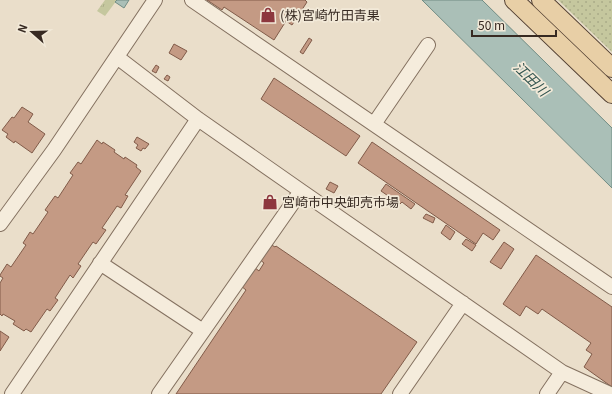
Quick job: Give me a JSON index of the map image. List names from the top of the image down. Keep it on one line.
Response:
{"water":["江田川"],"places":{"shop":["(株)宮崎竹田青果","宮崎市中央卸売市場"]},"scale_bar":"50 m","north":"left"}
